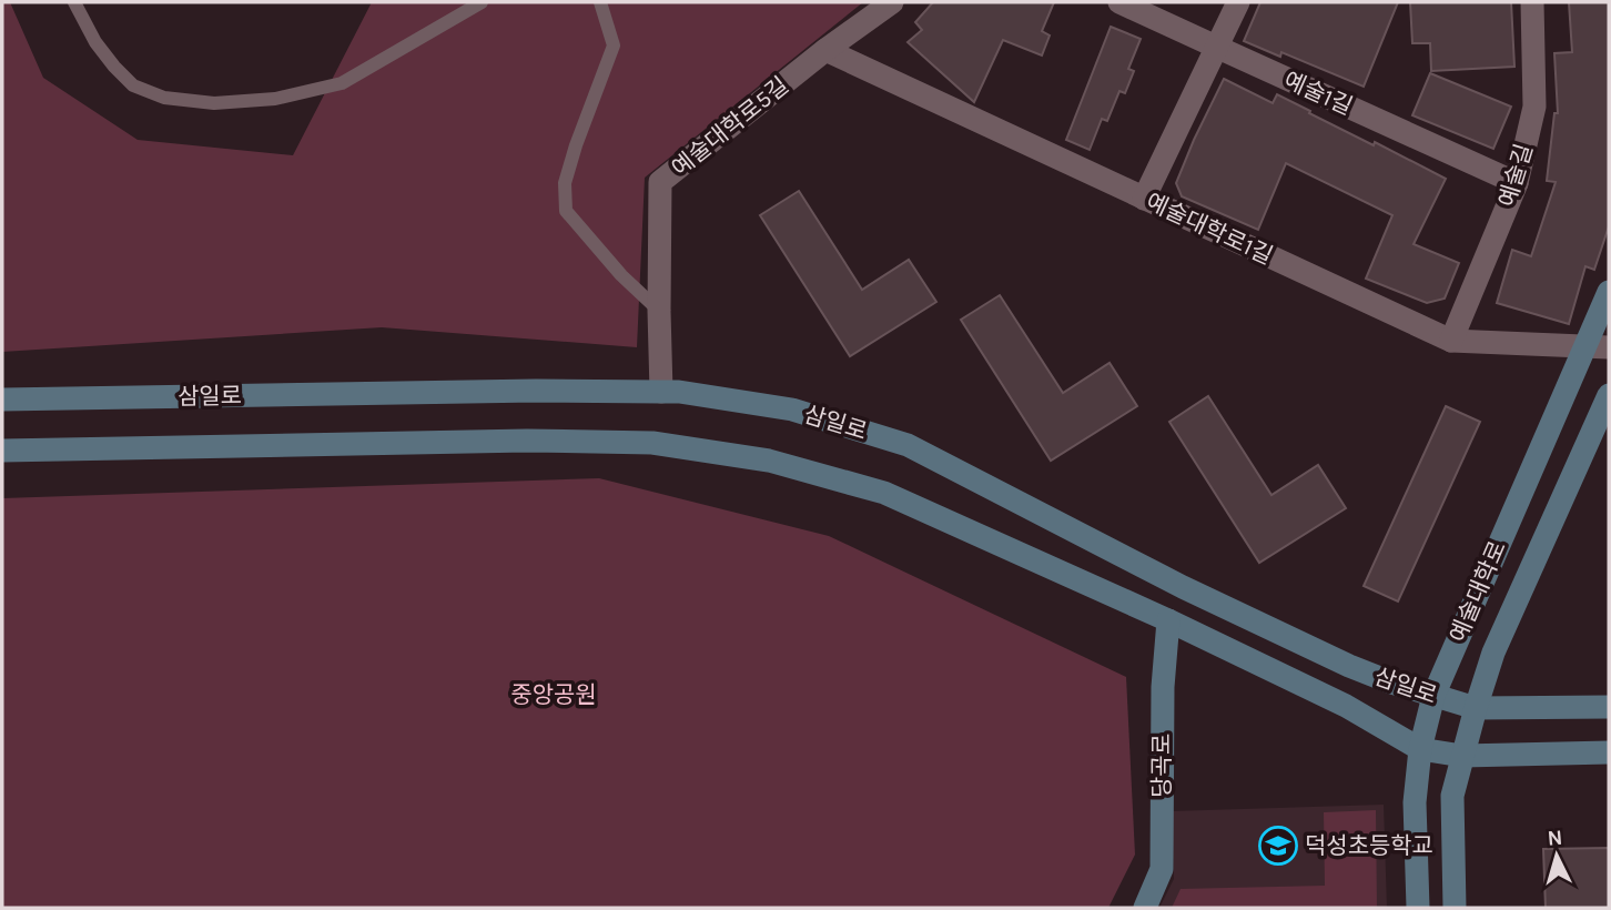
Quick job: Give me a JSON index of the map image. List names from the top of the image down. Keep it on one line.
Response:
{"streets":{"main road":["삼일로","예술대학로","당곡로"],"street":["예술1길","예술대학로5길","예술길","예술대학로1길"]},"crossings":[["예술1길","예술길"],["예술대학로5길","예술대학로1길"],["예술대학로5길","삼일로"],["예술길","예술대학로1길"],["예술대학로1길","예술대학로"],["삼일로","예술대학로"],["삼일로","당곡로"]],"parks":["중앙공원"],"places":{"school or university":["덕성초등학교"]},"north":"top"}
